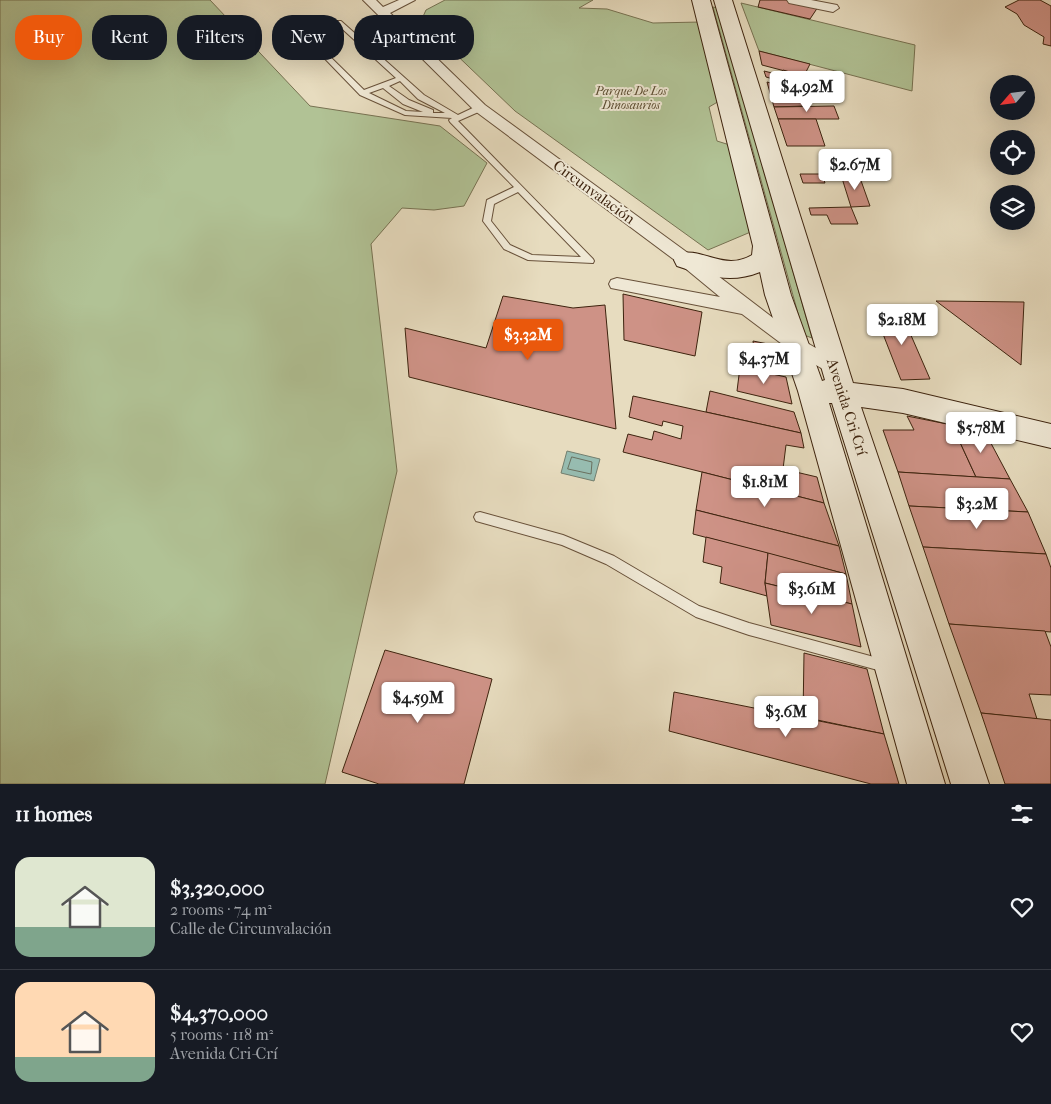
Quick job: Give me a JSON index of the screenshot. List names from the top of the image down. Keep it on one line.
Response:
{"streets":{"main road":["Avenida Cri-Crí"],"street":["Circunvalación"]},"crossings":[["Circunvalación","Avenida Cri-Crí"]],"parks":["Parque De Los Dinosaurios"],"north":"bottom left","page":{"chip":["Buy","Rent","Filters","New","Apartment"],"price":["$4.92M","$2.67M","$2.18M","$3.32M","$4.37M","$5.78M","$1.81M","$3.2M","$3.61M","$4.59M","$3.6M"],"heading":"11 homes","list":[{"name":"$3,320,000","note":"2 rooms · 74 m² · Calle de Circunvalación"},{"name":"$4,370,000","note":"5 rooms · 118 m² · Avenida Cri-Crí"}]}}
